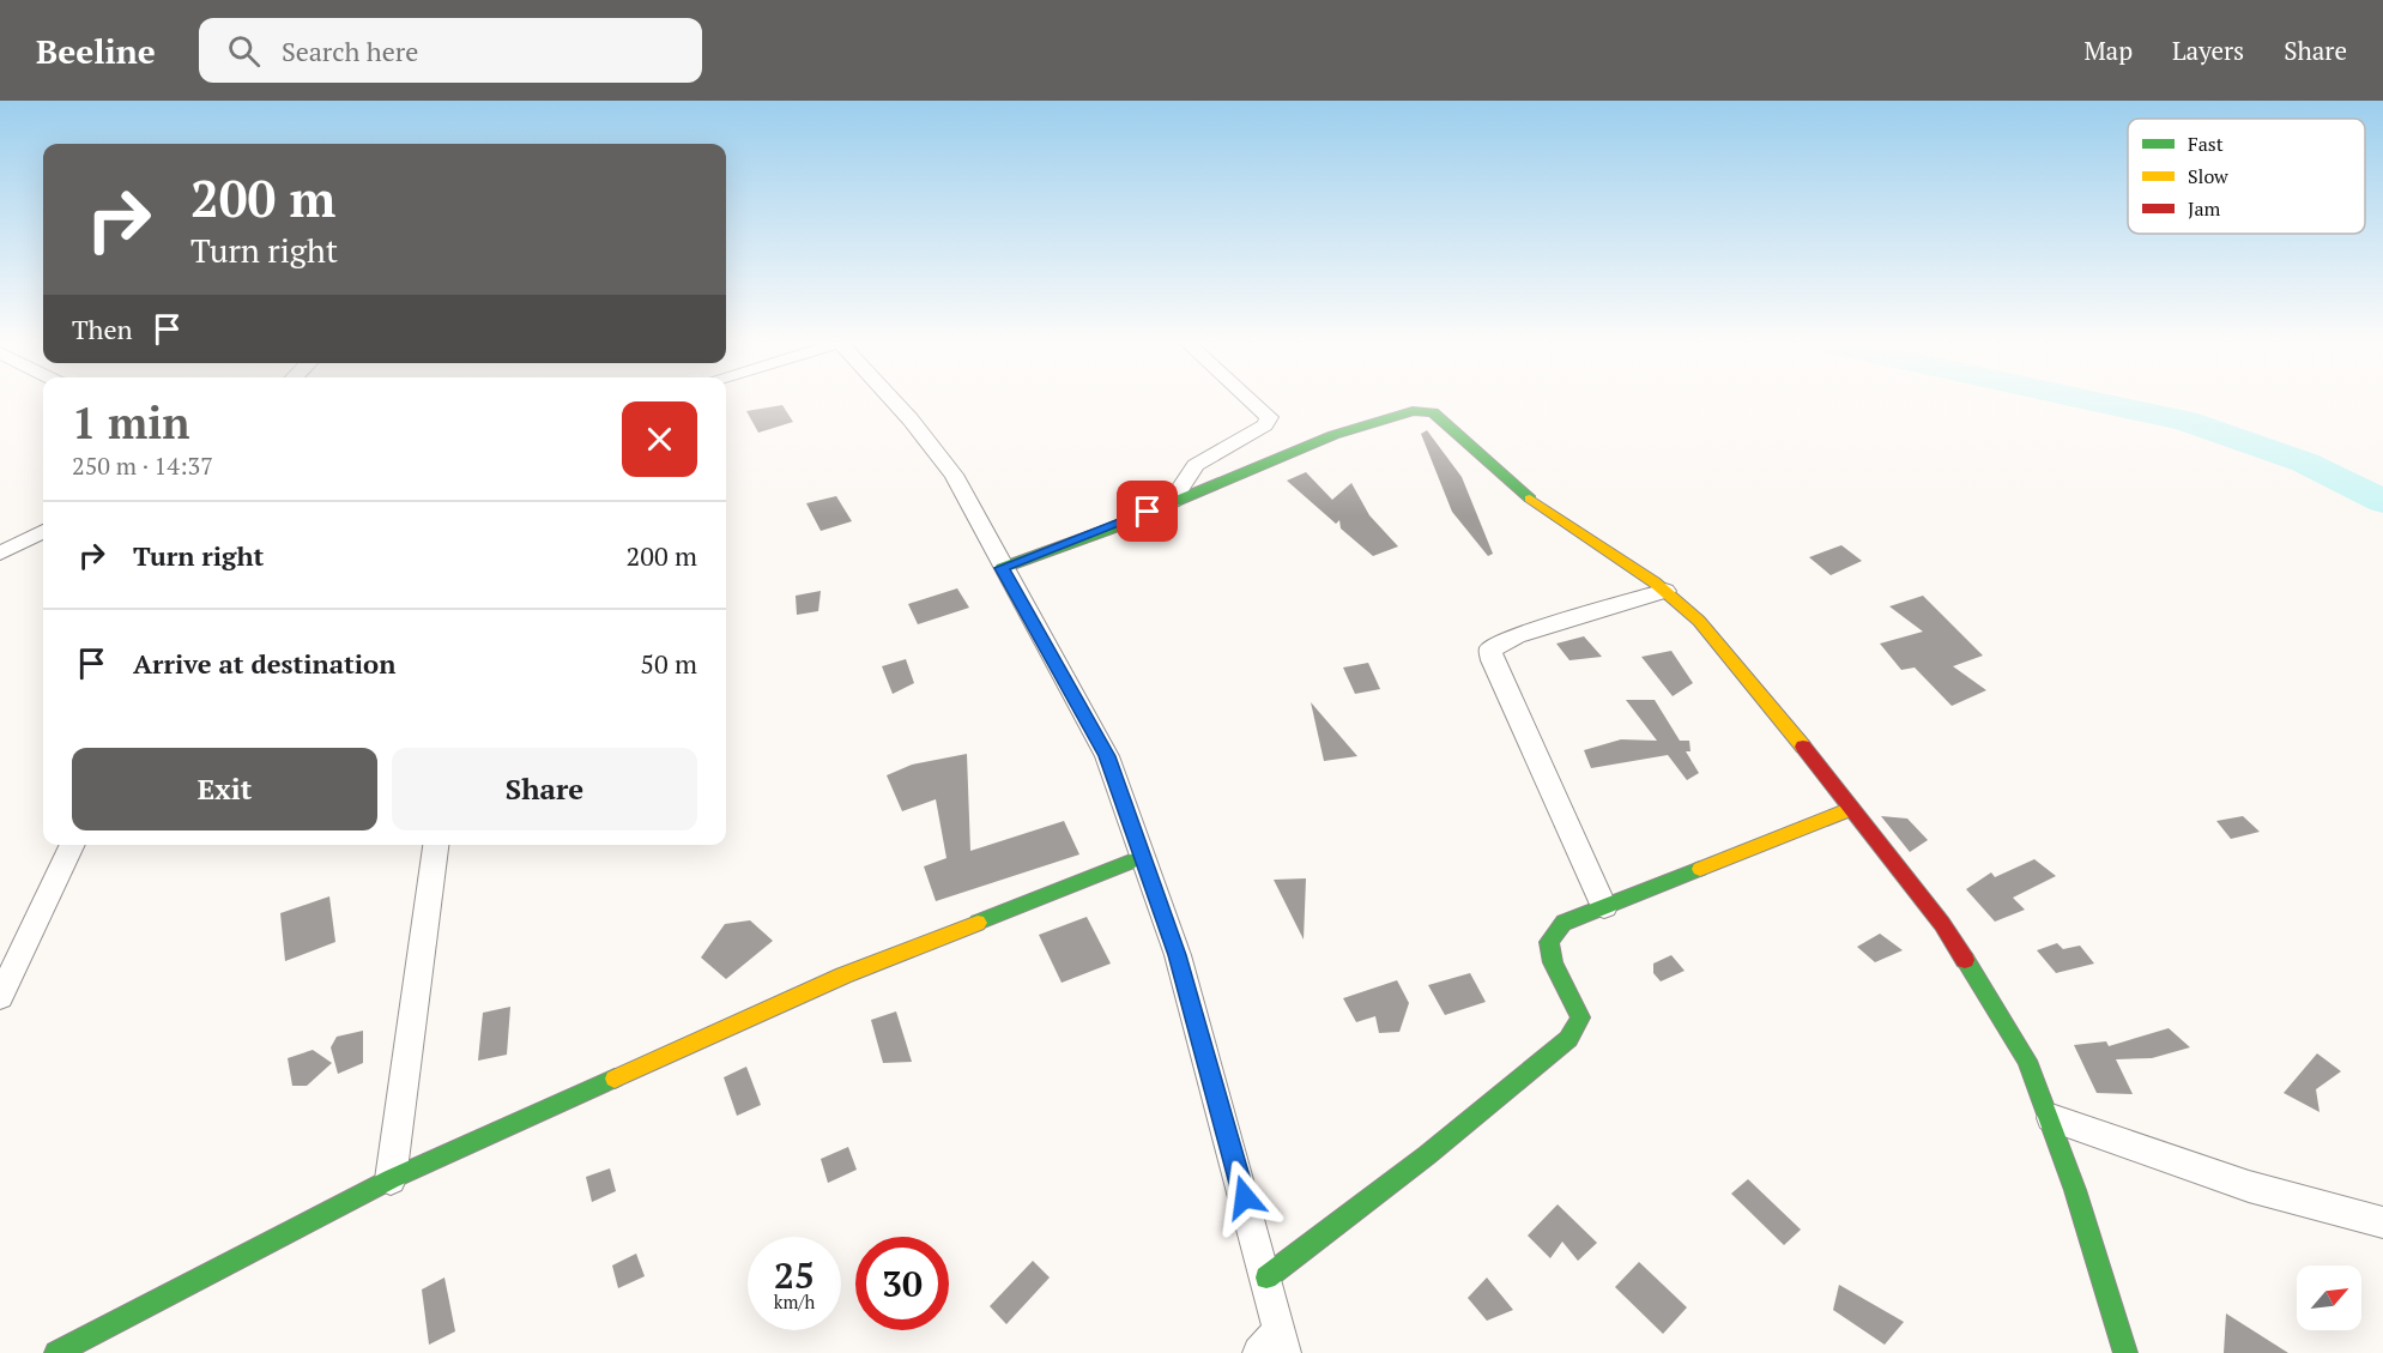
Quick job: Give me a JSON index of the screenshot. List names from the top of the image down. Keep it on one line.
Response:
{"legend":["Fast","Slow","Jam"],"north":"top right","page":{"header":"Beeline","search":"Search here","nav":["Map","Layers","Share"],"turn":["200 m","Turn right"],"then":"Then","heading":["1 min","250 m · 14:37"],"list":[{"name":"Turn right","value":"200 m"},{"name":"Arrive at destination","value":"50 m"}],"buttons":["Exit","Share"],"speed":"25 km/h","limit":"30"}}
